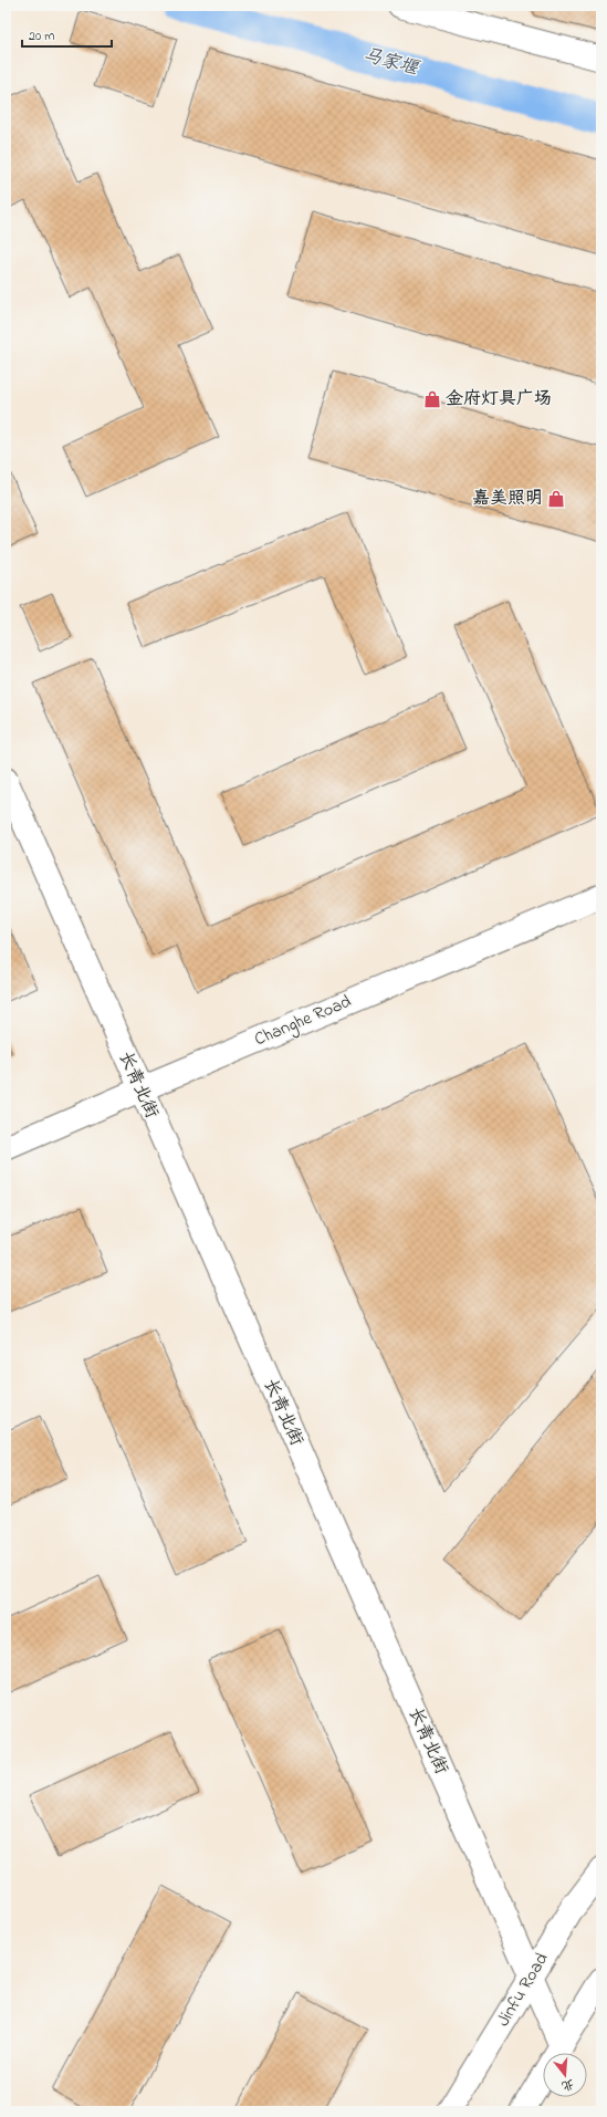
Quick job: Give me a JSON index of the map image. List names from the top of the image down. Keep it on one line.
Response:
{"streets":{"street":["Changhe Road","长青北街","Jinfu Road"]},"crossings":[["Changhe Road","长青北街"],["长青北街","Jinfu Road"]],"water":["马家堰"],"places":{"shop":["金府灯具广场","嘉美照明"]},"scale_bar":"20 m","north":"bottom"}
